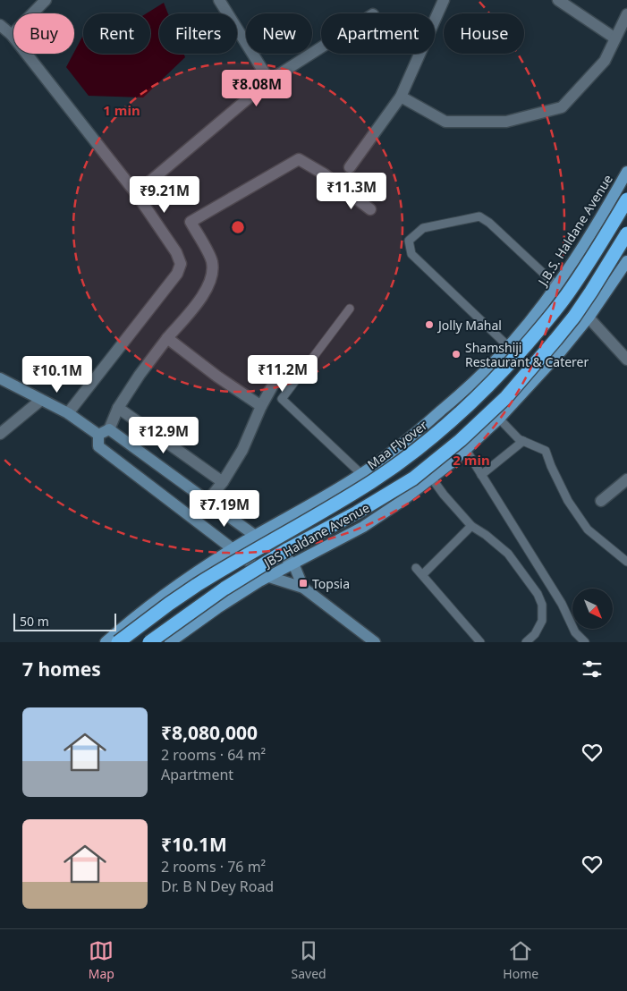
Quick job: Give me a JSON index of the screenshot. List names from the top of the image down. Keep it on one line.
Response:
{"streets":{"highway":["Maa Flyover"],"main road":["J.B.S. Haldane Avenue","JBS Haldane Avenue"]},"places":{"other":["Jolly Mahal","Shamshiji Restaurant & Caterer"],"transit":["Topsia"]},"scale_bar":"50 m","north":"bottom right","page":{"chip":["Buy","Rent","Filters","New","Apartment","House"],"price":["₹8.08M","₹11.3M","₹9.21M","₹11.2M","₹10.1M","₹12.9M","₹7.19M"],"scale":"50 m","heading":"7 homes","list":[{"name":"₹8,080,000","note":"2 rooms · 64 m² · Apartment"},{"name":"₹10.1M","note":"2 rooms · 76 m² · Dr. B N Dey Road"}],"tabs":["Map","Saved","Home"]},"rings":["1 min","2 min"]}
